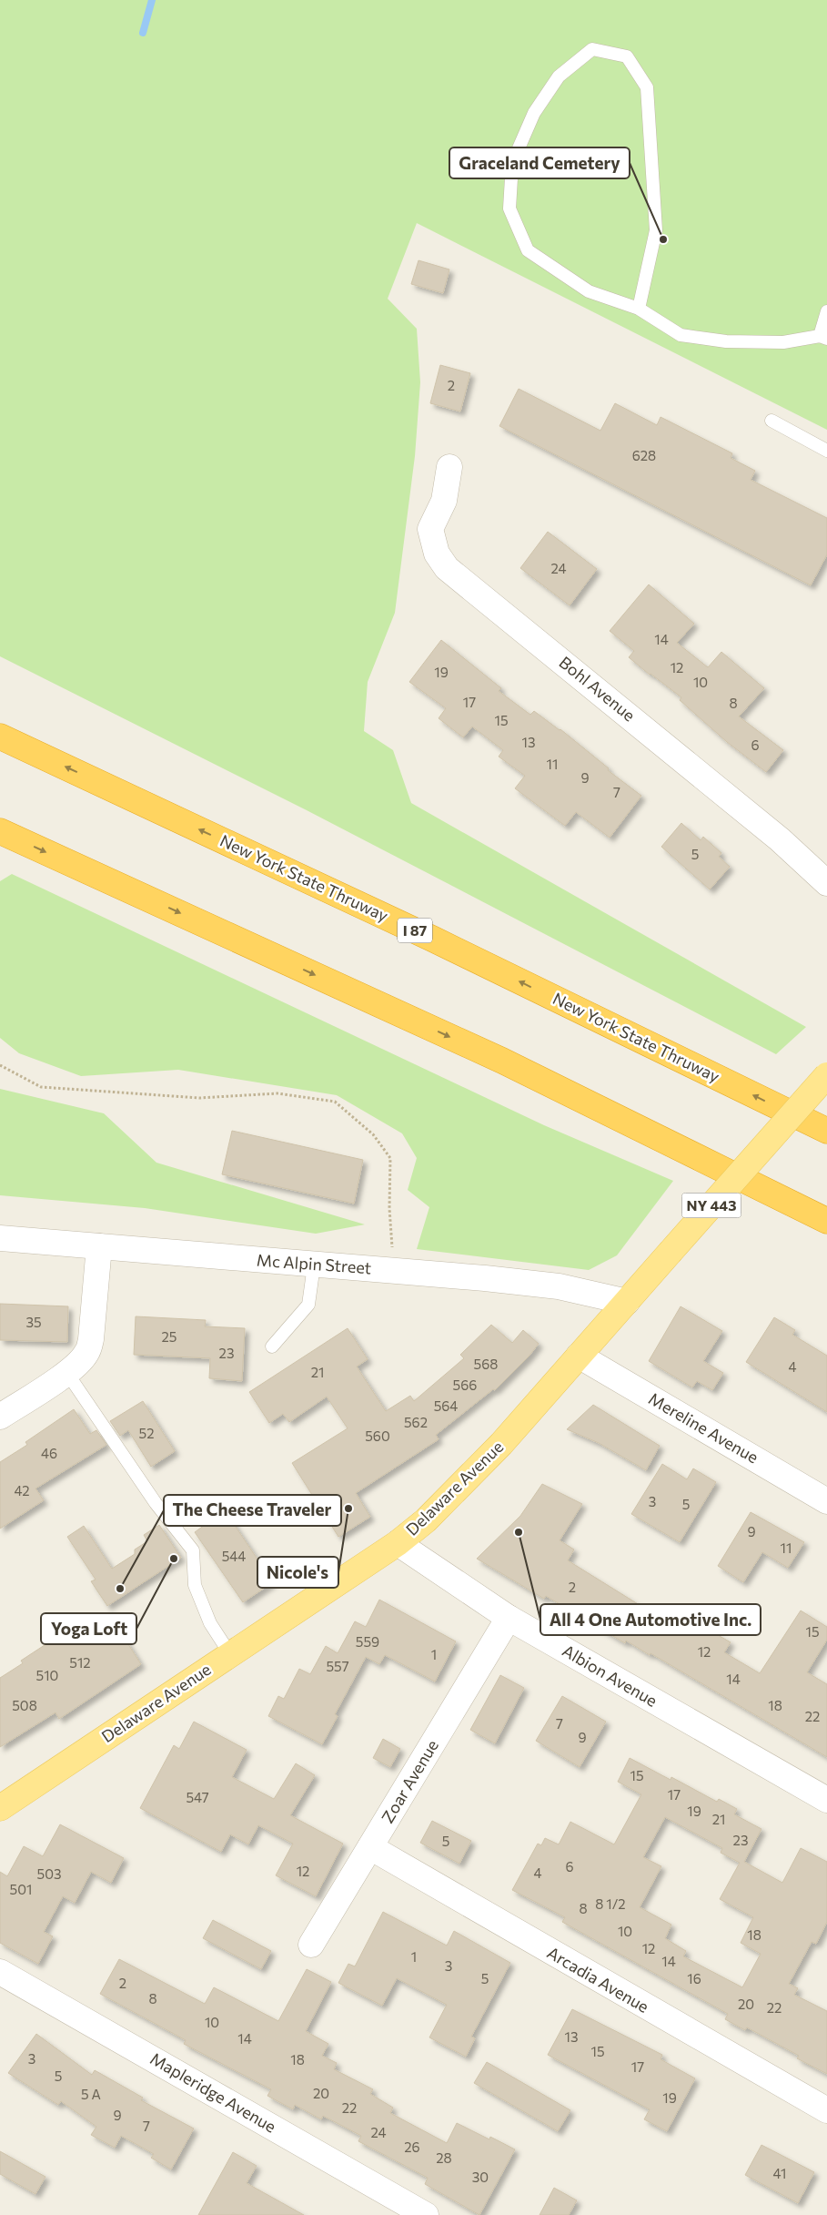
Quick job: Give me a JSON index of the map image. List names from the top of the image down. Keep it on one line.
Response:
{"streets":{"highway":["New York State Thruway","I 87"],"main road":["NY 443","Delaware Avenue"],"street":["Bohl Avenue","Mc Alpin Street","Mereline Avenue","Albion Avenue","Zoar Avenue","Arcadia Avenue","Mapleridge Avenue"]},"crossings":[["Mc Alpin Street","Delaware Avenue"],["Mereline Avenue","Delaware Avenue"],["Delaware Avenue","Albion Avenue"],["Albion Avenue","Zoar Avenue"],["Zoar Avenue","Arcadia Avenue"]],"places":["Graceland Cemetery","Nicole's","All 4 One Automotive Inc.","Yoga Loft","The Cheese Traveler"],"house_numbers":["2","628","24","14","12","19","10","17","8","15","13","6","11","9","7","5","35","25","23","568","4","21","566","564","562","52","560","46","42","3","5","9","11","544","2","15","559","12","1","512","557","510","14","508","18","22","7","9","15","17","547","19","21","23","5","6","12","4","503","501","8 1/2","8","10","18","12","1","14","3","5","16","2","8","20","22","10","13","14","15","3","18","17","5","20","5 A","19","22","9","7","24","26","28","41","30"]}
